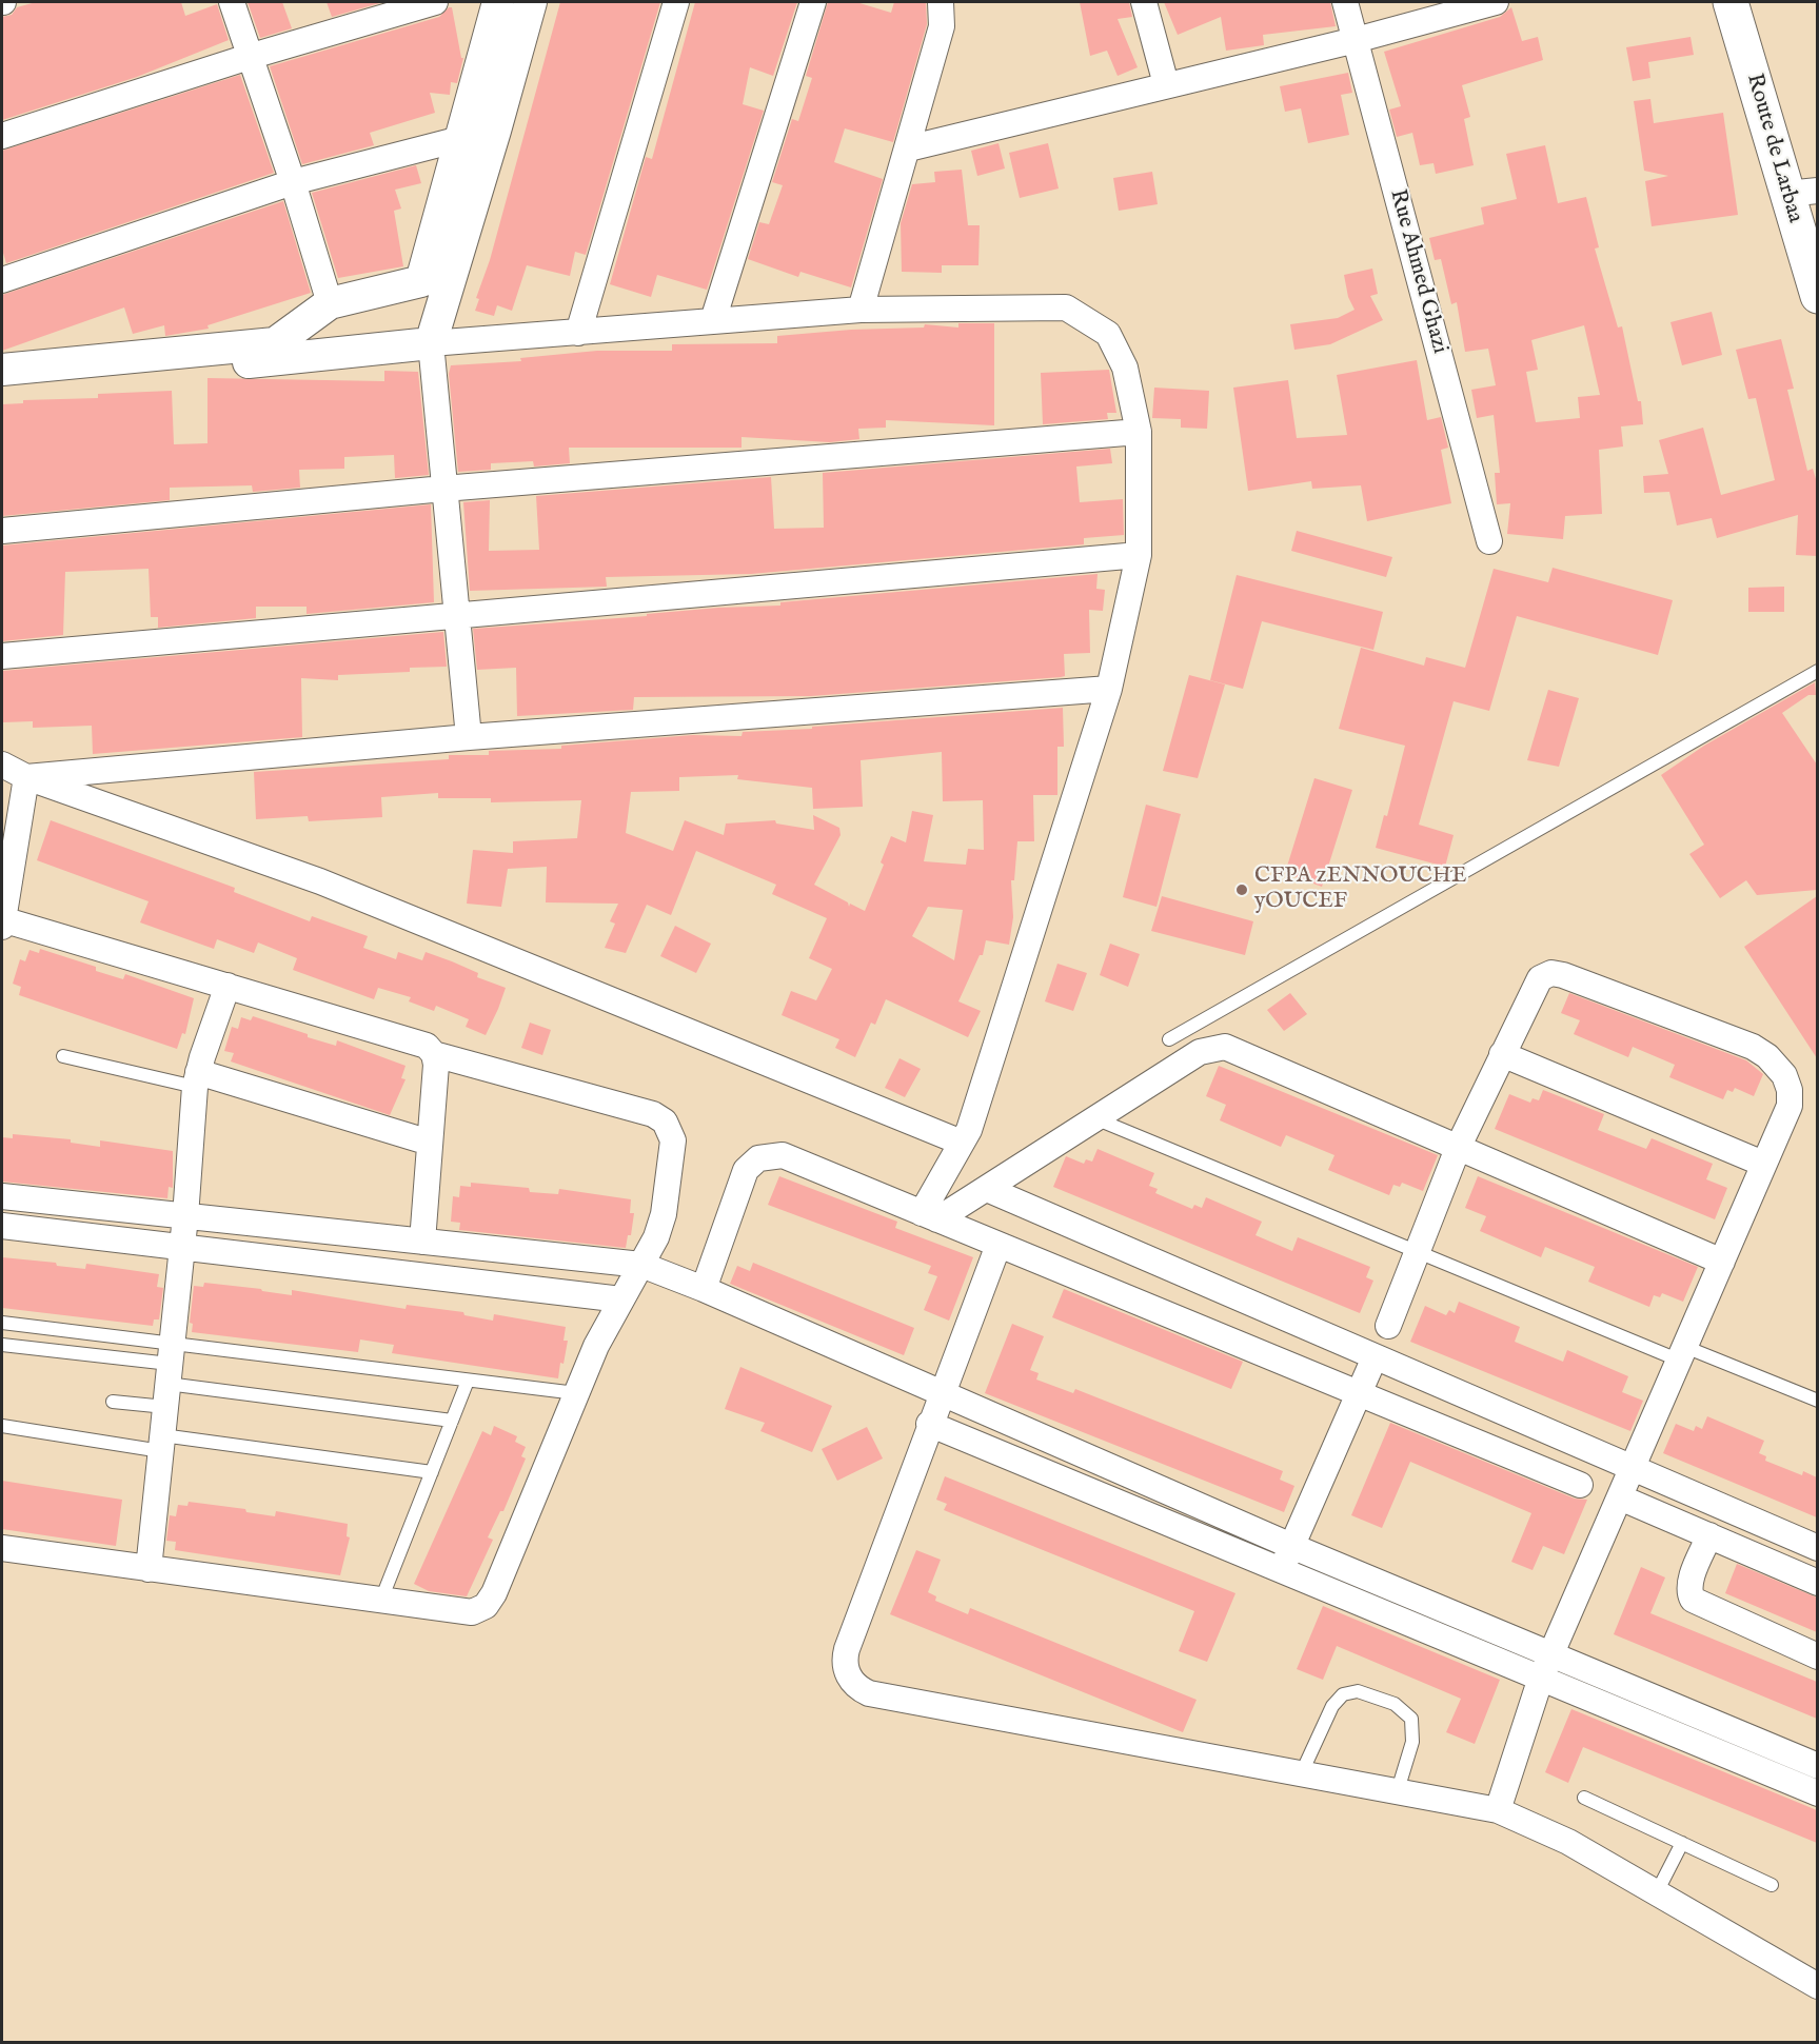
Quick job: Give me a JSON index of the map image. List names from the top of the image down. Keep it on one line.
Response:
{"streets":{"main road":["Route de Larbaa"],"street":["Rue Ahmed Ghazi"]},"places":["CFPA zENNOUCHE yOUCEF"]}
